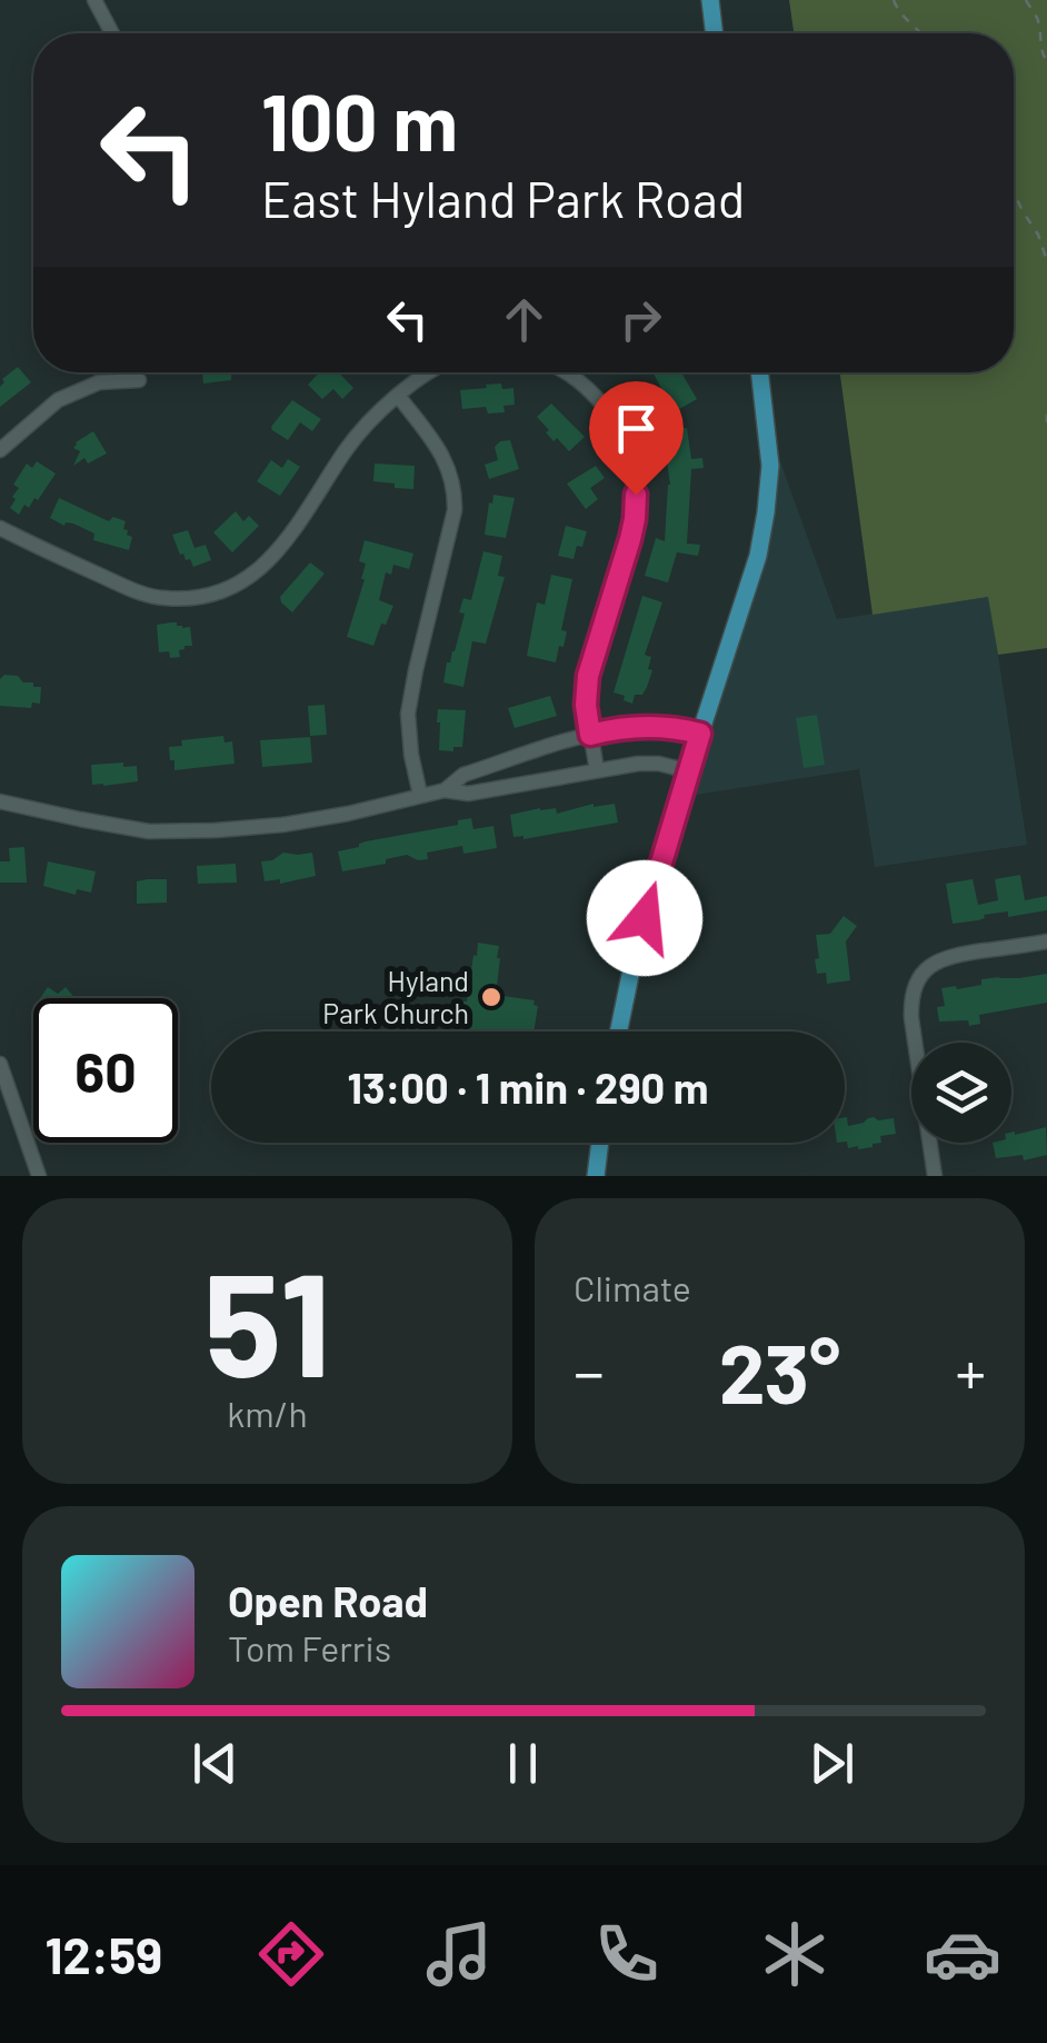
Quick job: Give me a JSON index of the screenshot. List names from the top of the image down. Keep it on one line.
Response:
{"places":["Hyland Park Church"],"page":{"turn":["100 m","East Hyland Park Road"],"limit":"60","trip":"13:00 · 1 min · 290 m","tile":[["51","km/h"],"Climate"],"heat":["−","23°","+"],"song":["Open Road","Tom Ferris"],"tabs":"12:59"}}
